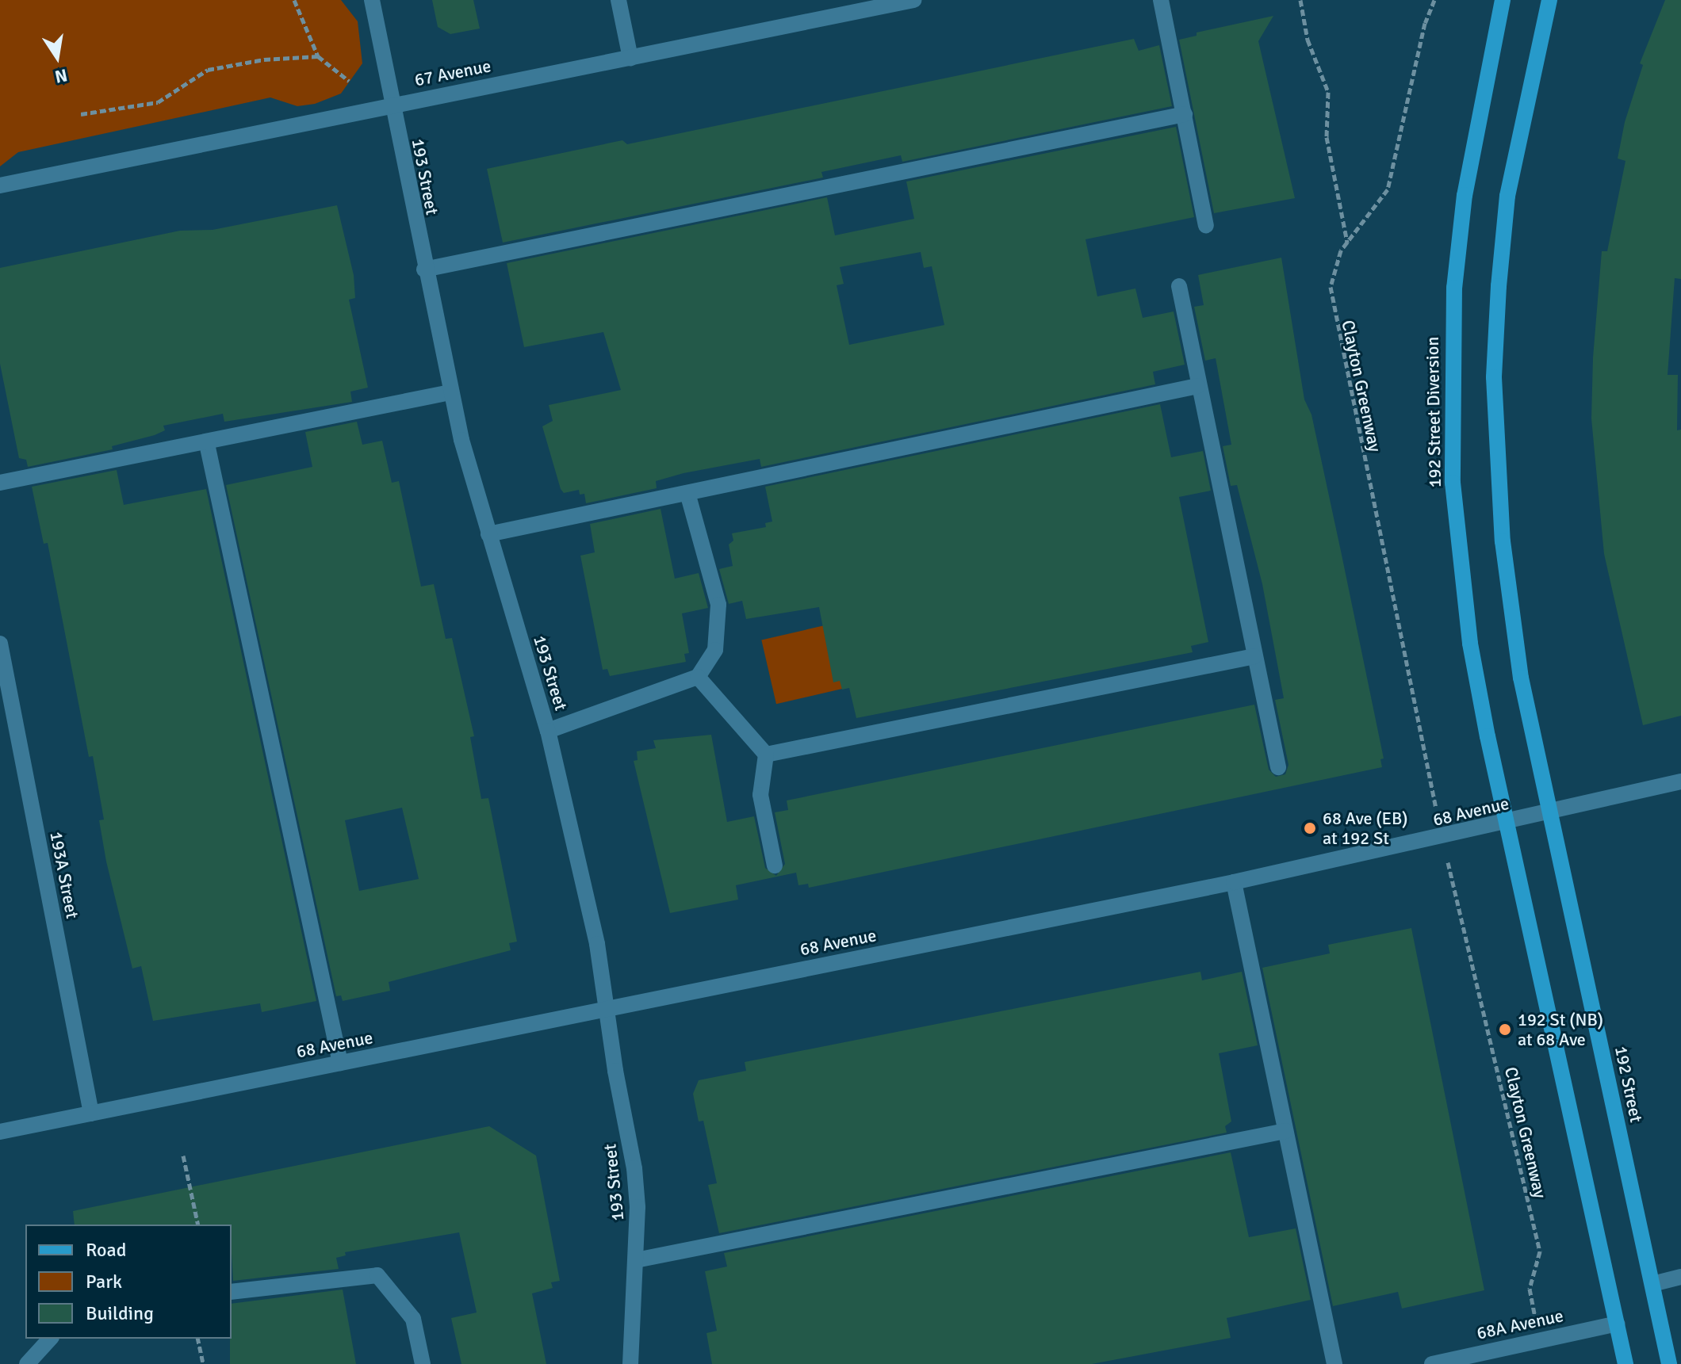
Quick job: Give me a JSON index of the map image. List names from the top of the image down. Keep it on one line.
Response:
{"streets":{"main road":["192 Street Diversion","192 Street"],"street":["67 Avenue","193 Street","68 Avenue","193A Street","68A Avenue"],"path":["Clayton Greenway"]},"crossings":[["67 Avenue","193 Street"],["193 Street","68 Avenue"],["192 Street Diversion","68 Avenue"],["68 Avenue","193A Street"],["68 Avenue","192 Street"]],"places":["68 Ave (EB) at 192 St","192 St (NB) at 68 Ave"],"legend":["Road","Park","Building"],"north":"bottom"}
